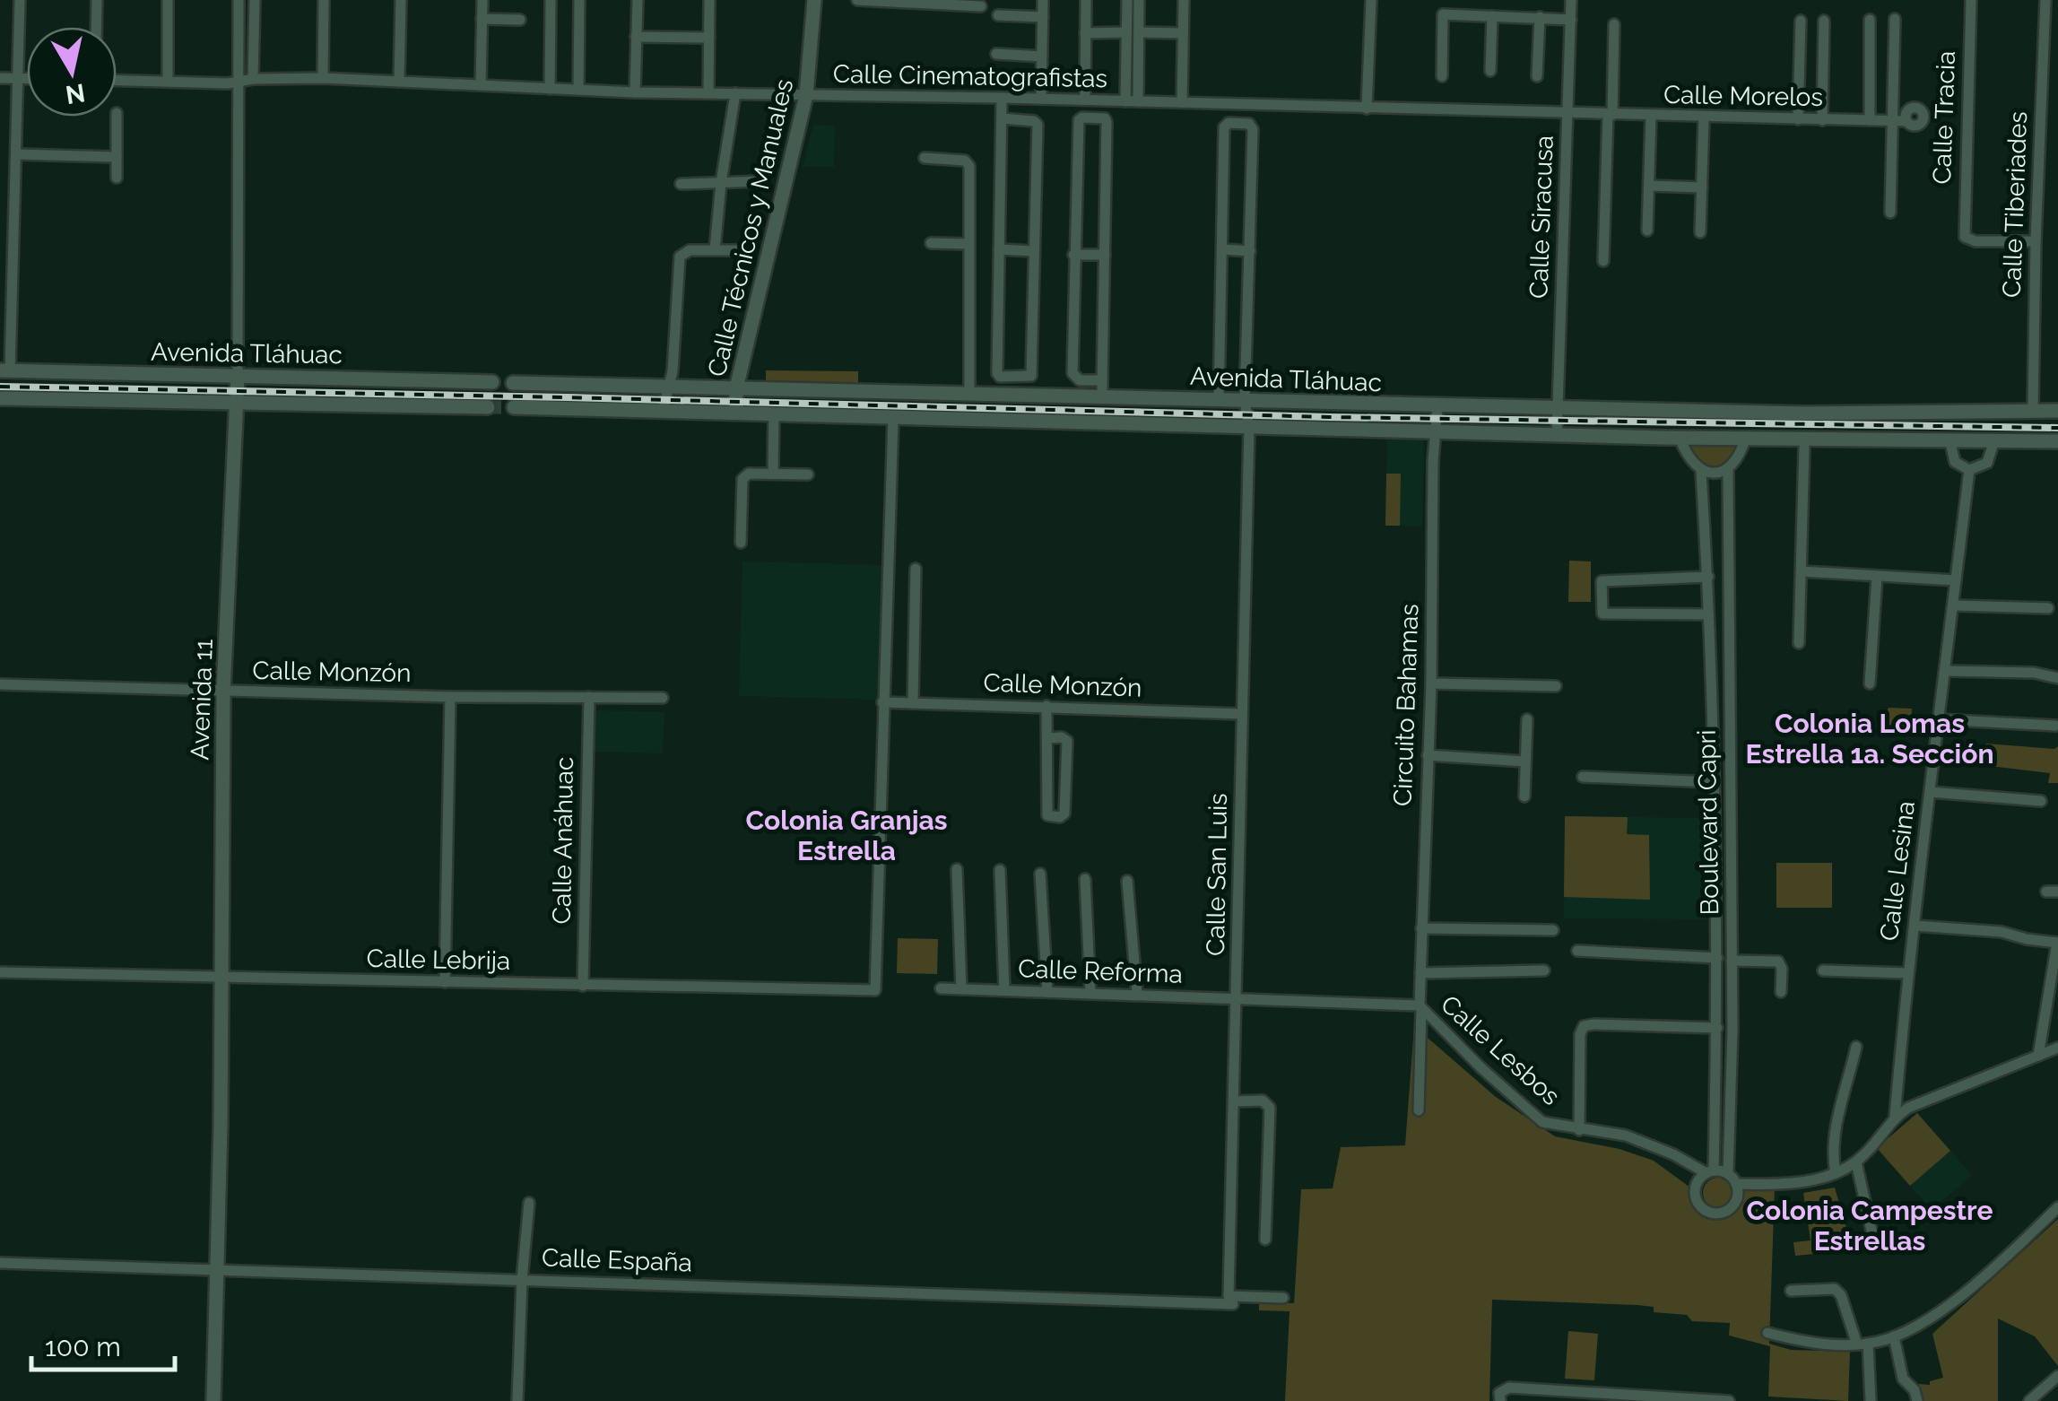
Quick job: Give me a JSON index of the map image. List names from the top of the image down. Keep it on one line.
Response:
{"streets":{"main road":["Calle Técnicos y Manuales","Avenida Tláhuac","Avenida 11"],"street":["Calle Cinematografistas","Calle Morelos","Calle Tracia","Calle Tiberiades","Calle Siracusa","Calle Monzón","Circuito Bahamas","Boulevard Capri","Calle Anáhuac","Calle Lesina","Calle San Luis","Calle Lebrija","Calle Reforma","Calle Lesbos","Calle España"]},"crossings":[["Calle Cinematografistas","Calle Morelos"],["Calle Cinematografistas","Calle Siracusa"],["Calle Cinematografistas","Calle Técnicos y Manuales"],["Calle Morelos","Calle Siracusa"],["Calle Tracia","Calle Tiberiades"],["Calle Tiberiades","Avenida Tláhuac"],["Calle Siracusa","Avenida Tláhuac"],["Calle Técnicos y Manuales","Avenida Tláhuac"],["Avenida Tláhuac","Avenida 11"],["Avenida Tláhuac","Circuito Bahamas"],["Avenida Tláhuac","Calle San Luis"],["Calle Monzón","Avenida 11"],["Calle Monzón","Calle Anáhuac"],["Calle Monzón","Calle San Luis"],["Calle Monzón","Calle Lebrija"],["Avenida 11","Calle Lebrija"],["Avenida 11","Calle España"],["Circuito Bahamas","Calle Reforma"],["Circuito Bahamas","Calle Lesbos"],["Boulevard Capri","Calle Lesbos"],["Calle Anáhuac","Calle Lebrija"],["Calle San Luis","Calle Reforma"],["Calle San Luis","Calle España"],["Calle Reforma","Calle Lesbos"]],"districts":["Colonia Lomas Estrella 1a. Sección","Colonia Granjas Estrella","Colonia Campestre Estrellas"],"scale_bar":"100 m","north":"bottom"}
